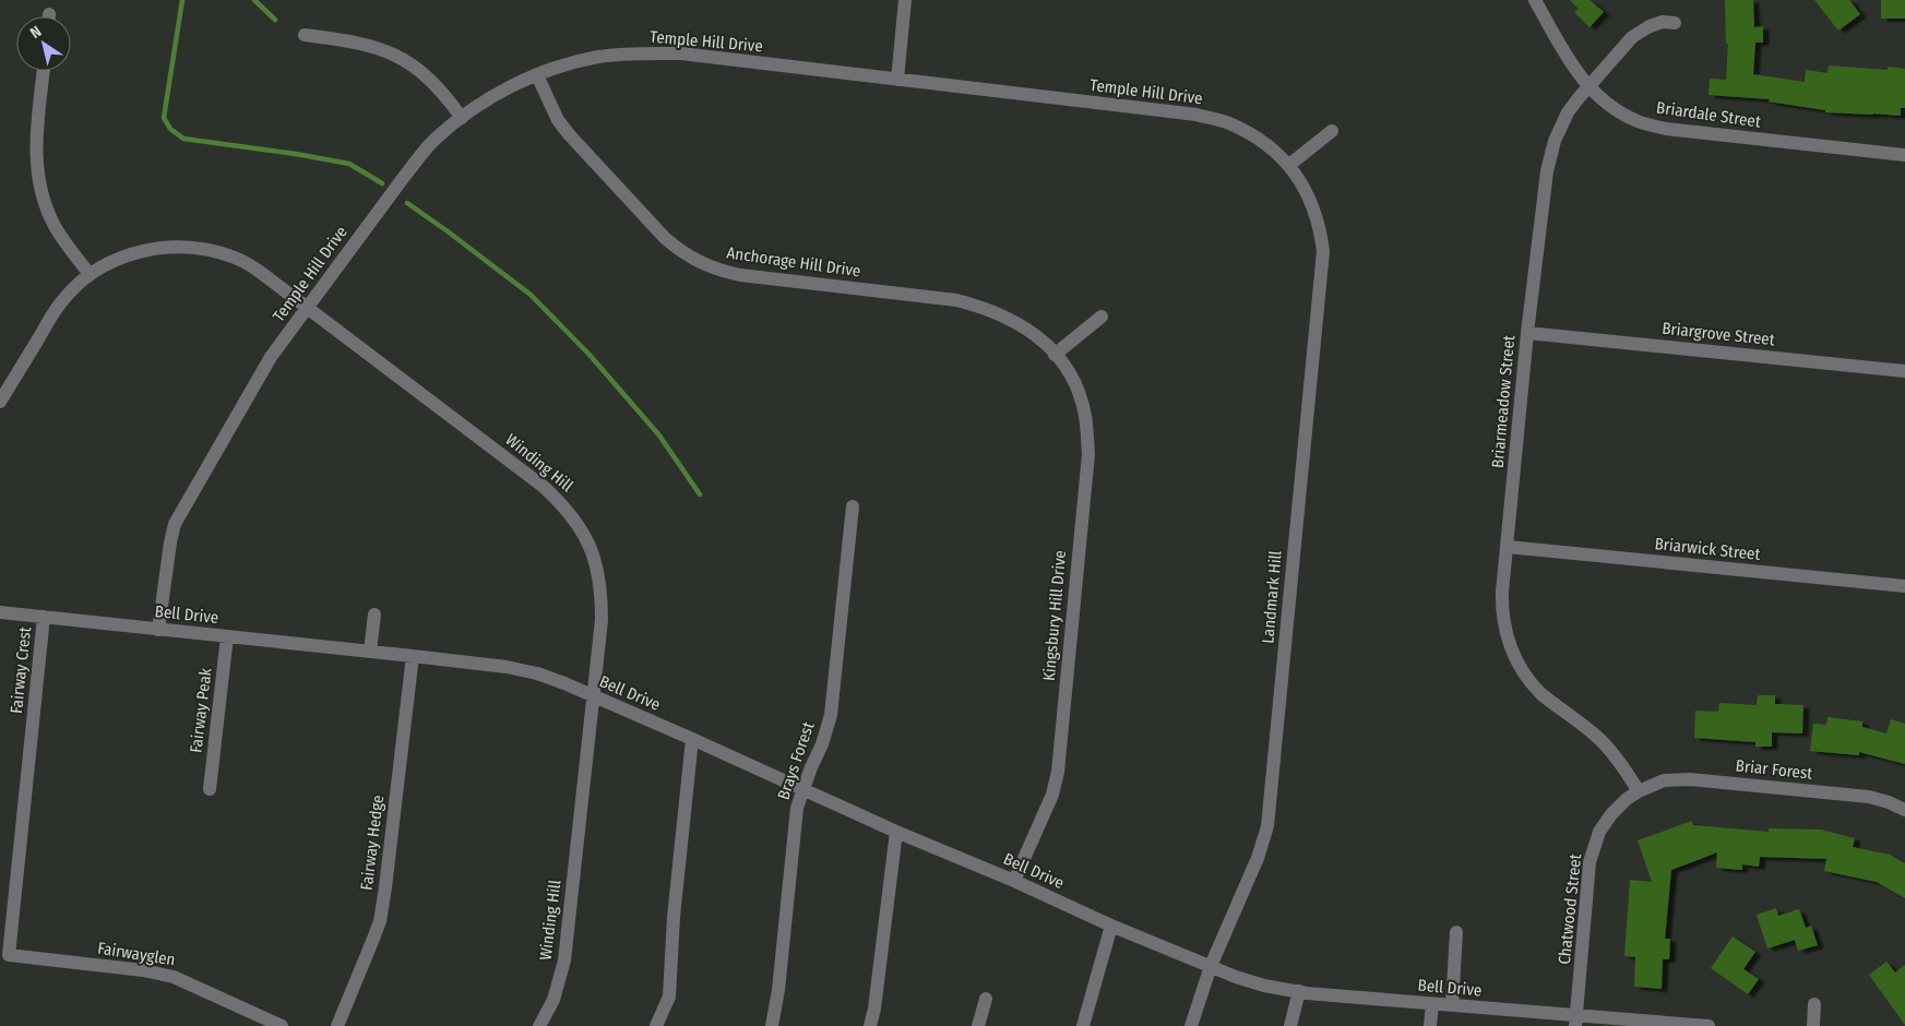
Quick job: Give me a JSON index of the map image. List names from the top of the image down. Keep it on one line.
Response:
{"streets":{"street":["Temple Hill Drive","Briardale Street","Anchorage Hill Drive","Briargrove Street","Briarmeadow Street","Winding Hill","Briarwick Street","Landmark Hill","Bell Drive","Kingsbury Hill Drive","Fairway Crest","Fairway Peak","Brays Forest","Briar Forest","Fairway Hedge","Chatwood Street","Fairwayglen"]},"crossings":[["Temple Hill Drive","Anchorage Hill Drive"],["Temple Hill Drive","Winding Hill"],["Temple Hill Drive","Landmark Hill"],["Temple Hill Drive","Bell Drive"],["Briardale Street","Briarmeadow Street"],["Anchorage Hill Drive","Kingsbury Hill Drive"],["Briargrove Street","Briarmeadow Street"],["Briarmeadow Street","Briarwick Street"],["Briarmeadow Street","Briar Forest"],["Briarmeadow Street","Chatwood Street"],["Winding Hill","Bell Drive"],["Landmark Hill","Bell Drive"],["Bell Drive","Kingsbury Hill Drive"],["Bell Drive","Fairway Crest"],["Bell Drive","Fairway Peak"],["Bell Drive","Brays Forest"],["Bell Drive","Fairway Hedge"],["Bell Drive","Chatwood Street"],["Fairway Crest","Fairwayglen"],["Briar Forest","Chatwood Street"]],"north":"top left"}
